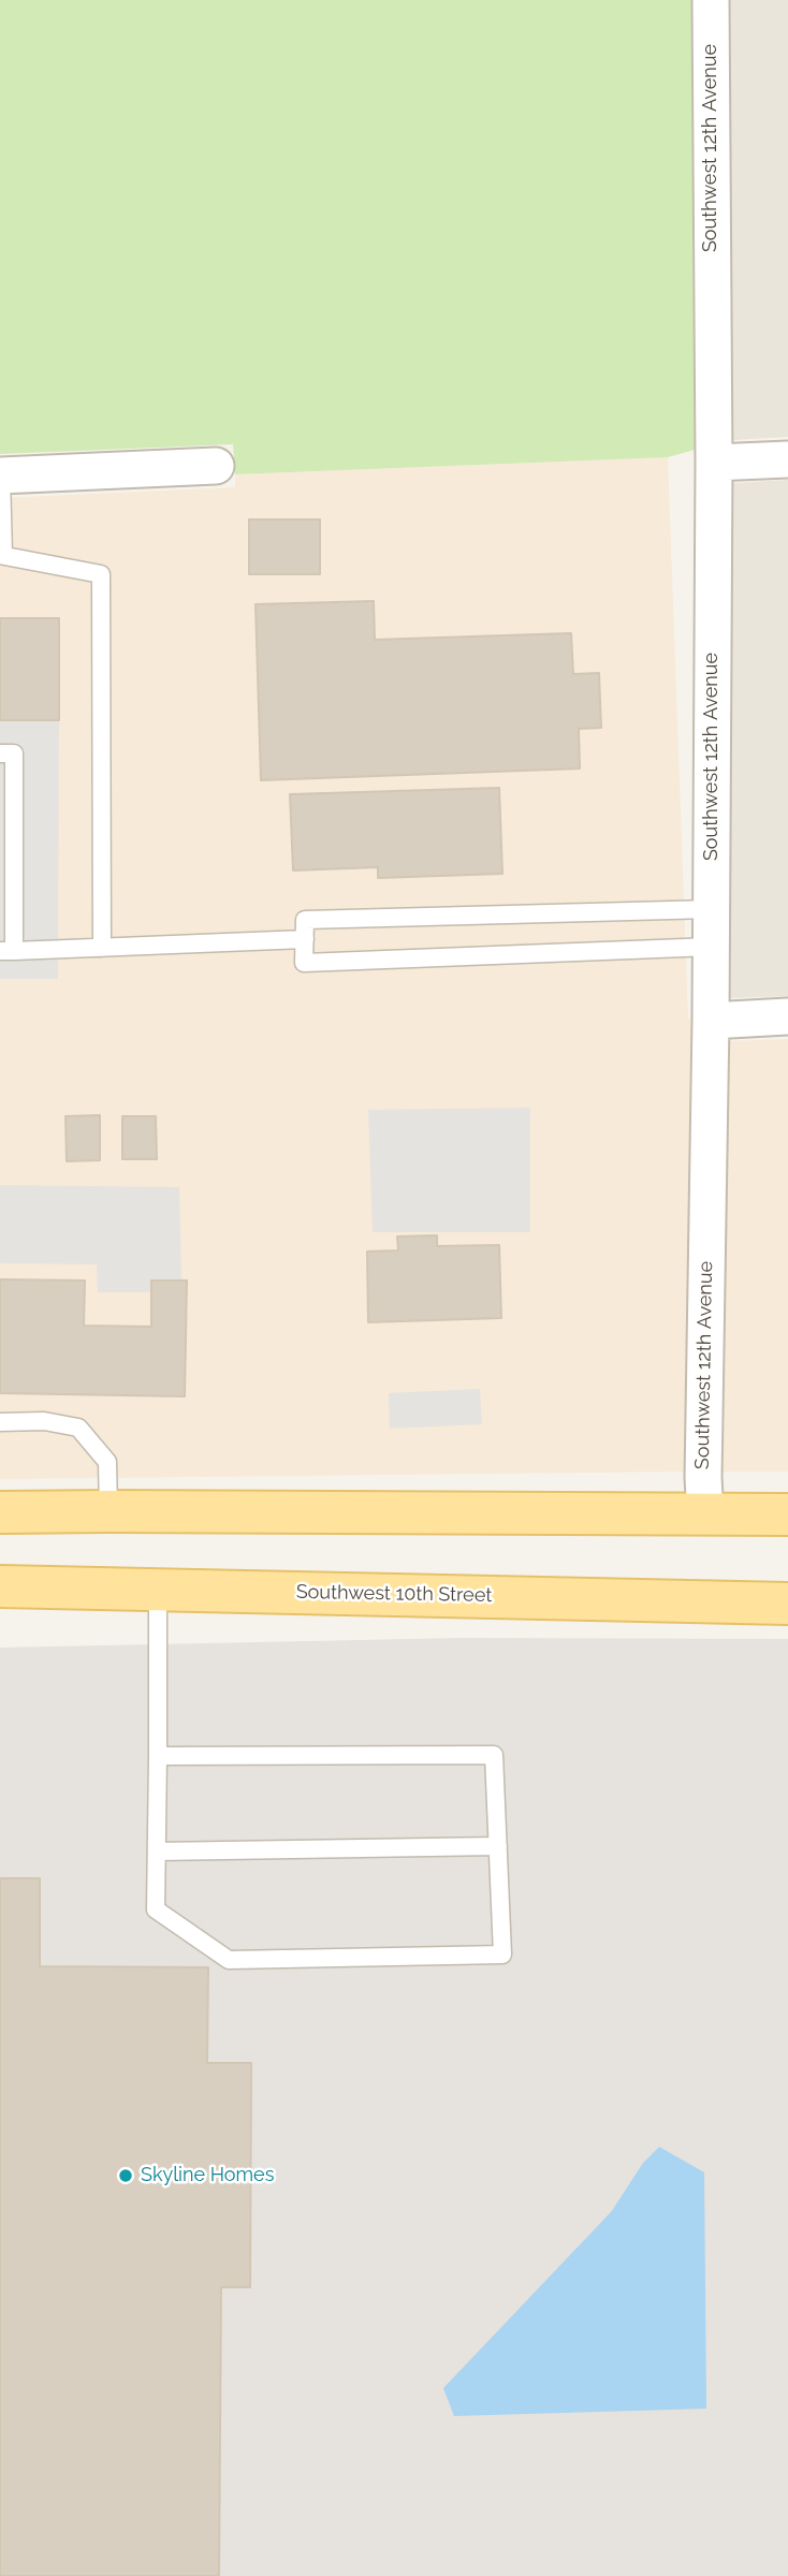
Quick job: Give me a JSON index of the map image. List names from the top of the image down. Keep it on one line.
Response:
{"streets":{"main road":["Southwest 10th Street"],"street":["Southwest 12th Avenue"]},"places":["Skyline Homes"]}
